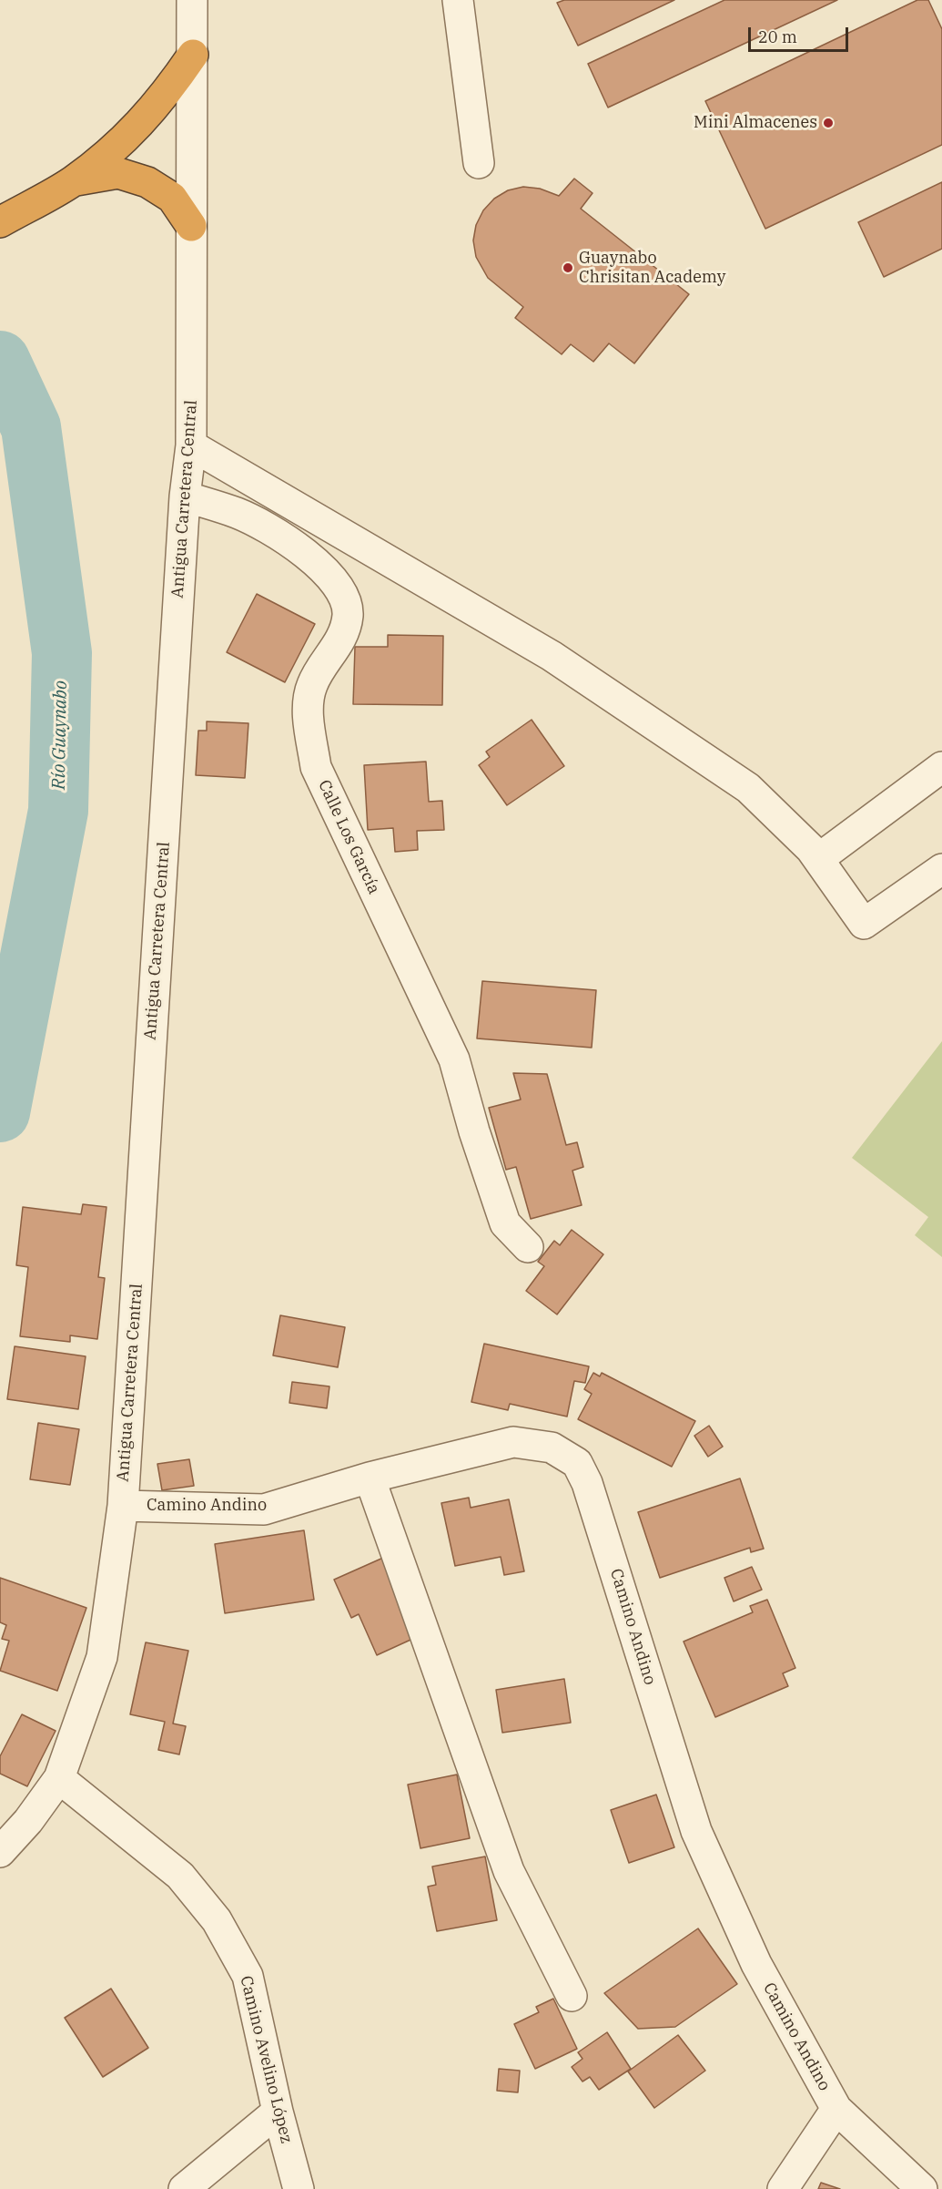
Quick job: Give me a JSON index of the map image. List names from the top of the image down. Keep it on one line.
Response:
{"streets":{"street":["Antigua Carretera Central","Calle Los García","Camino Andino","Camino Avelino López"]},"crossings":[["Antigua Carretera Central","Calle Los García"],["Antigua Carretera Central","Camino Andino"],["Antigua Carretera Central","Camino Avelino López"]],"water":["Río Guaynabo"],"places":["Mini Almacenes","Guaynabo Chrisitan Academy"],"scale_bar":"20 m"}
